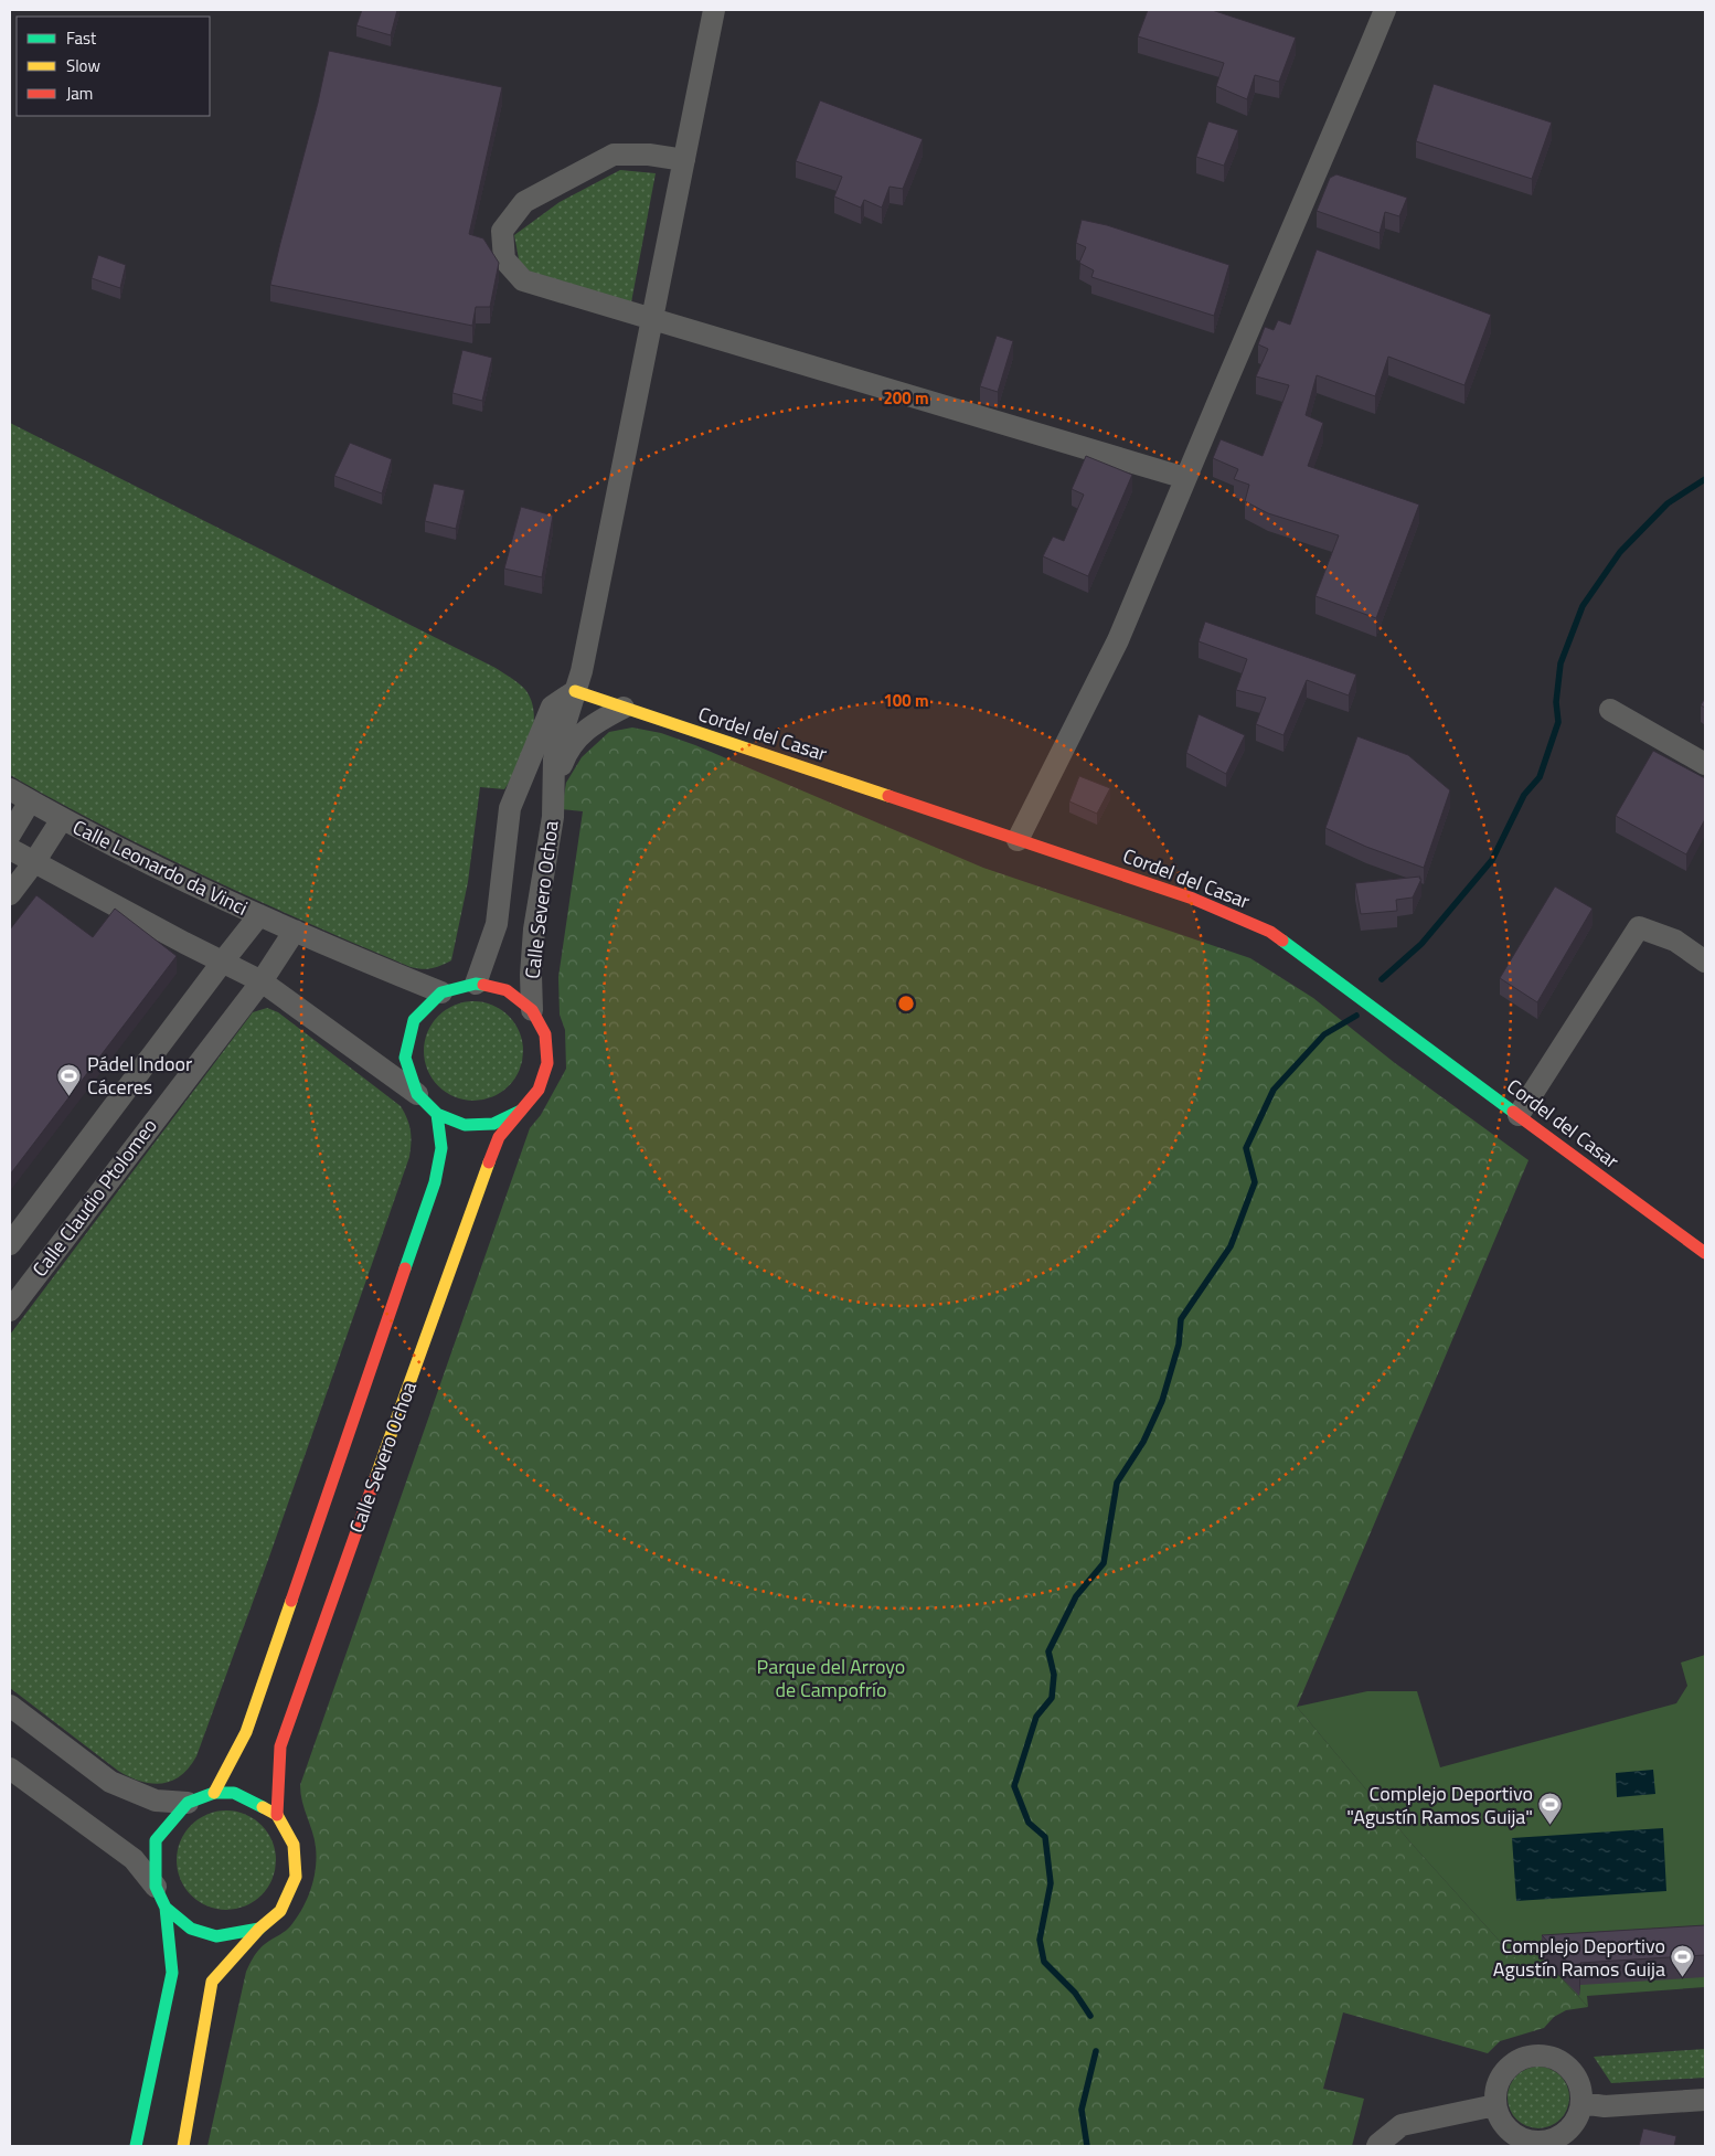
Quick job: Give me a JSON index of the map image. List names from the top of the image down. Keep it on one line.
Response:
{"streets":{"main road":["Cordel del Casar","Calle Severo Ochoa"],"street":["Calle Leonardo da Vinci","Calle Claudio Ptolomeo"]},"crossings":[["Cordel del Casar","Calle Severo Ochoa"],["Calle Leonardo da Vinci","Calle Severo Ochoa"],["Calle Leonardo da Vinci","Calle Claudio Ptolomeo"]],"parks":["Parque del Arroyo de Campofrío"],"places":{"sports":["Pádel Indoor Cáceres","Complejo Deportivo \"Agustín Ramos Guija\"","Complejo Deportivo Agustín Ramos Guija"]},"legend":["Fast","Slow","Jam"],"rings":["200 m","100 m"]}
